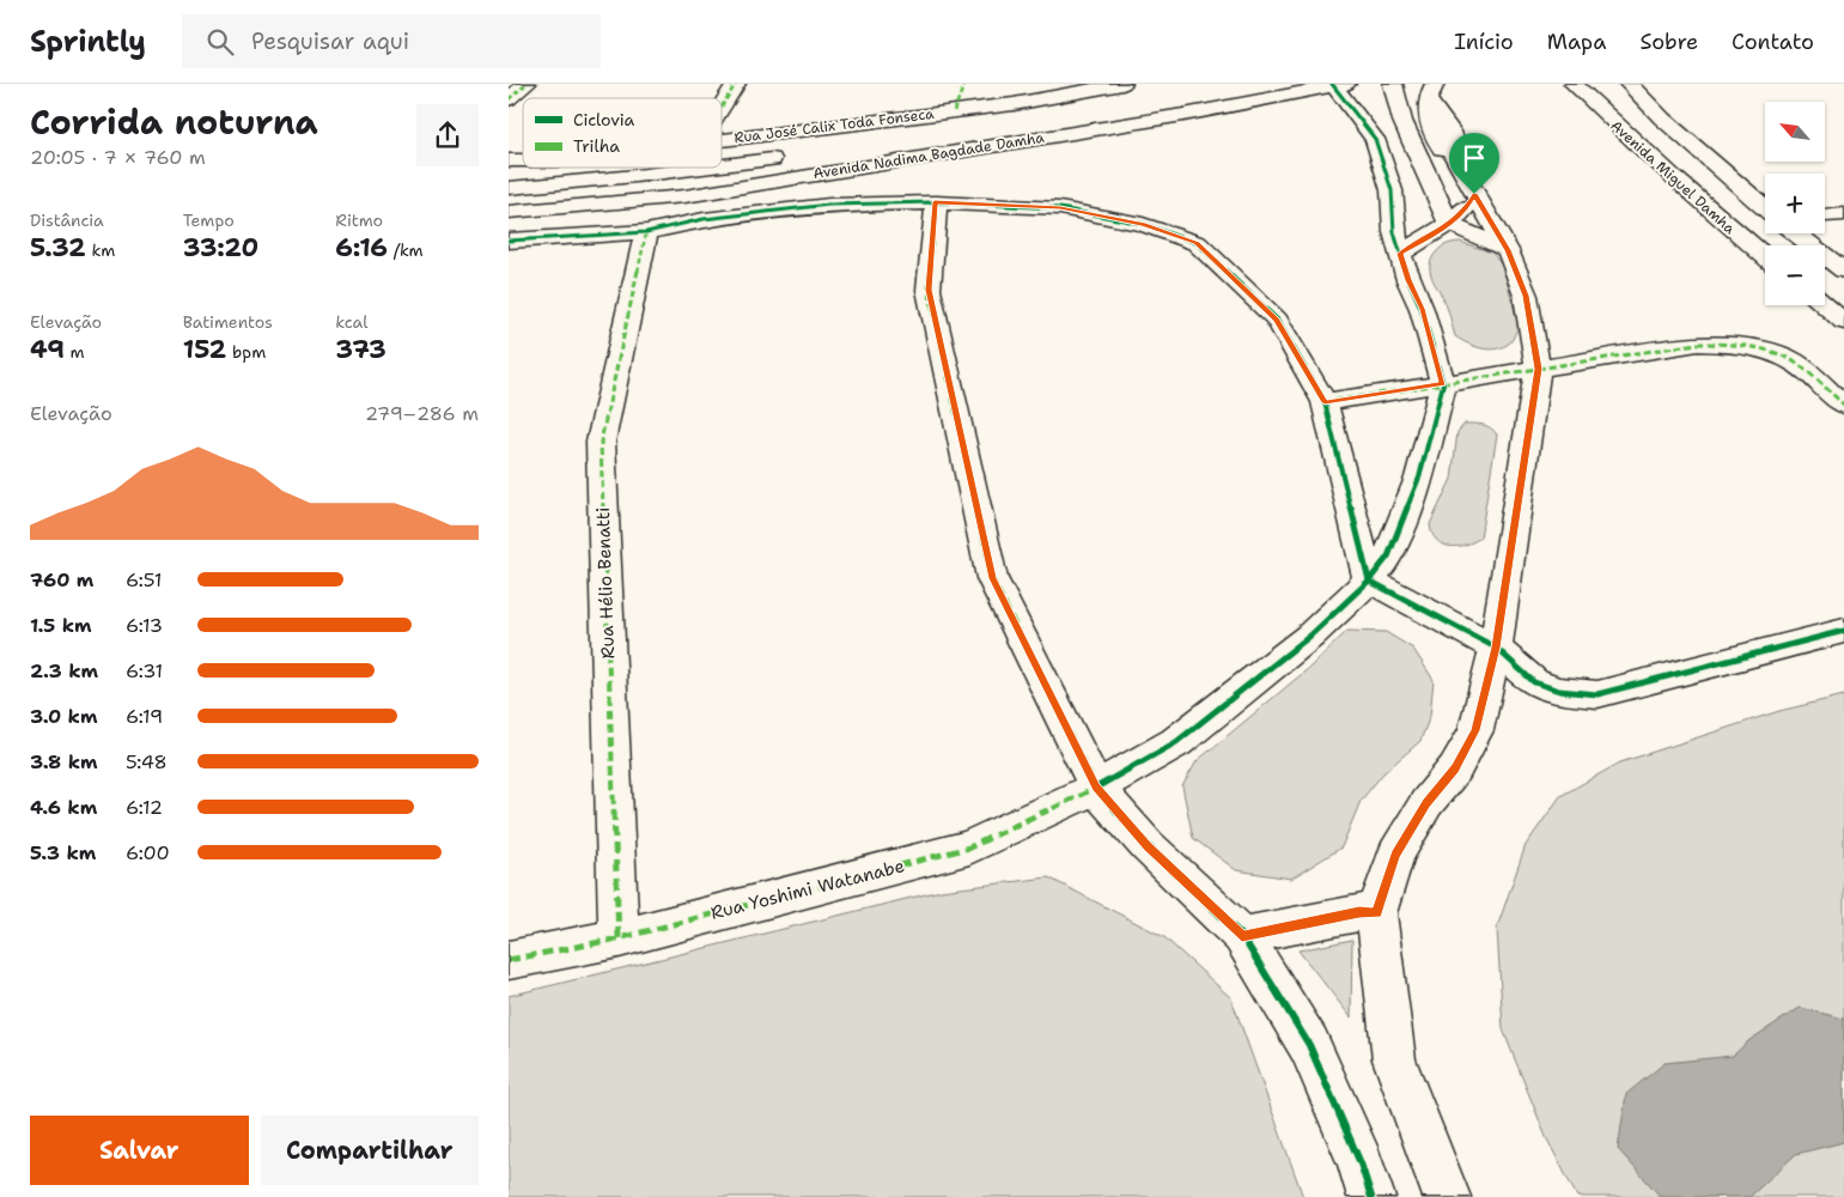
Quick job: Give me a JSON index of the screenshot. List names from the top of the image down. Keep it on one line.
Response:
{"streets":{"street":["Rua José Calix Toda Fonseca","Avenida Nadima Bagdade Damha","Avenida Miguel Damha","Rua Hélio Benatti","Rua Yoshimi Watanabe"]},"crossings":[["Rua José Calix Toda Fonseca","Avenida Nadima Bagdade Damha"],["Rua Hélio Benatti","Rua Yoshimi Watanabe"]],"legend":["Ciclovia","Trilha"],"north":"top left","page":{"header":"Sprintly","search":"Pesquisar aqui","nav":["Início","Mapa","Sobre","Contato"],"heading":["Corrida noturna","20:05 · 7 × 760 m"],"map_buttons":["+","−"],"stats":[["Distância","5.32 km"],["Tempo","33:20"],["Ritmo","6:16 /km"],["Elevação","49 m"],["Batimentos","152 bpm"],["kcal","373"]],"chart":["Elevação","279–286 m"],"list":[{"name":"760 m","note":"6:51"},{"name":"1.5 km","note":"6:13"},{"name":"2.3 km","note":"6:31"},{"name":"3.0 km","note":"6:19"},{"name":"3.8 km","note":"5:48"},{"name":"4.6 km","note":"6:12"},{"name":"5.3 km","note":"6:00"}],"buttons":["Salvar","Compartilhar"]}}
